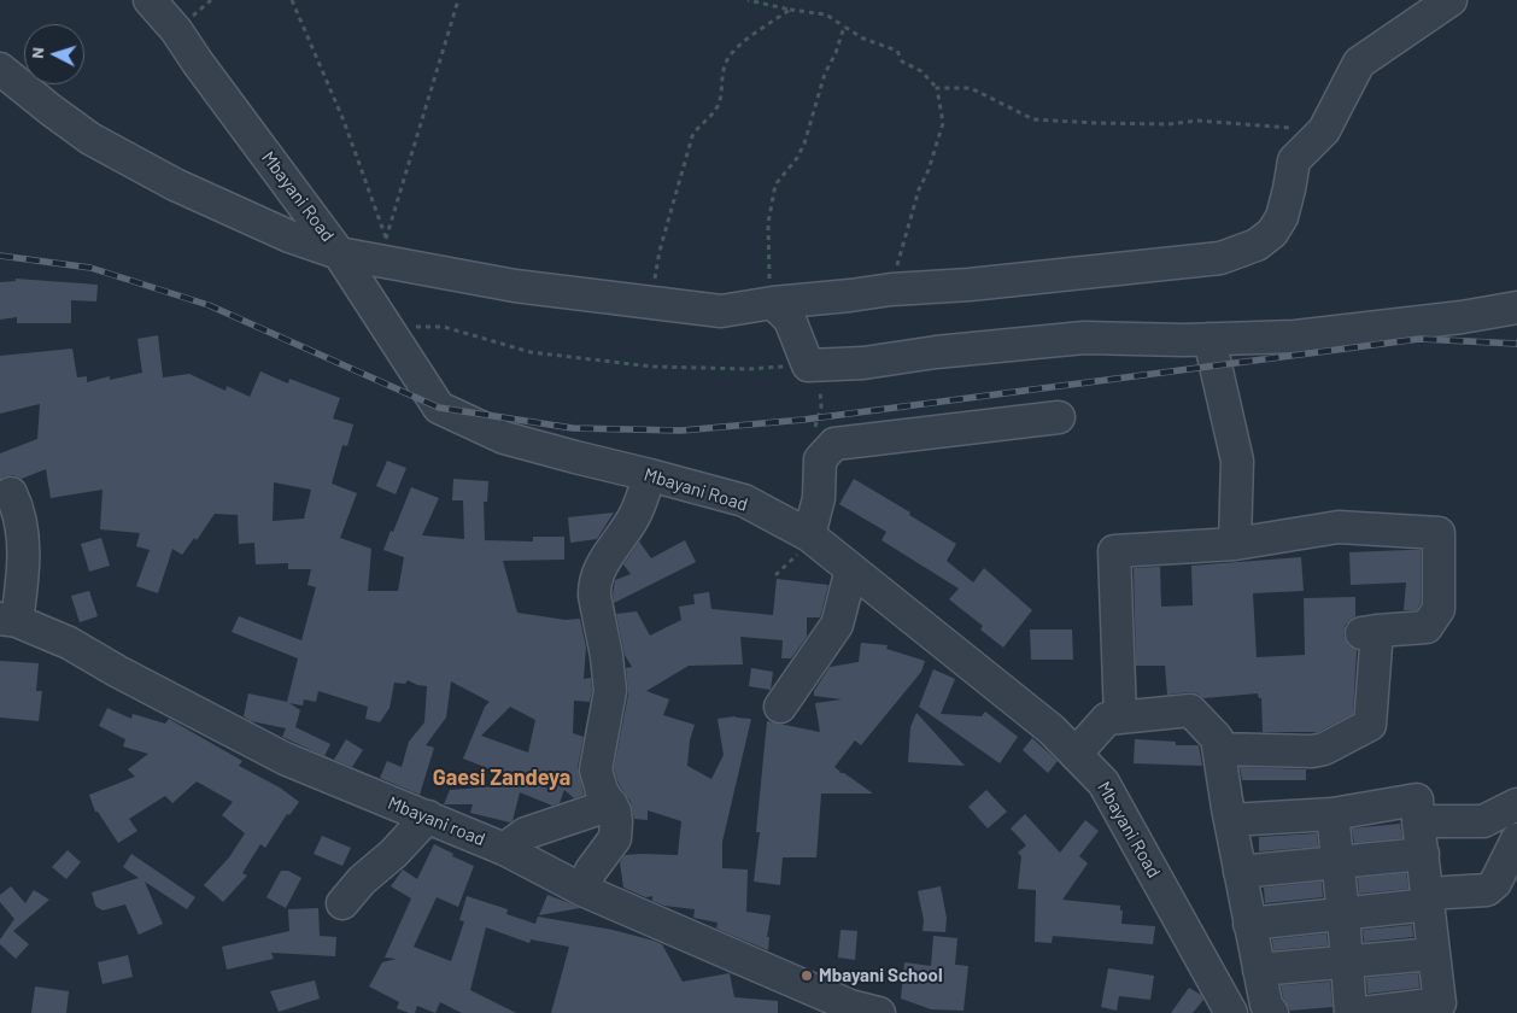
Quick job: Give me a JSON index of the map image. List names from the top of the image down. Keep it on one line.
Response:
{"streets":{"street":["Mbayani Road","Mbayani road"]},"districts":["Gaesi Zandeya"],"places":["Mbayani School"],"north":"left"}
